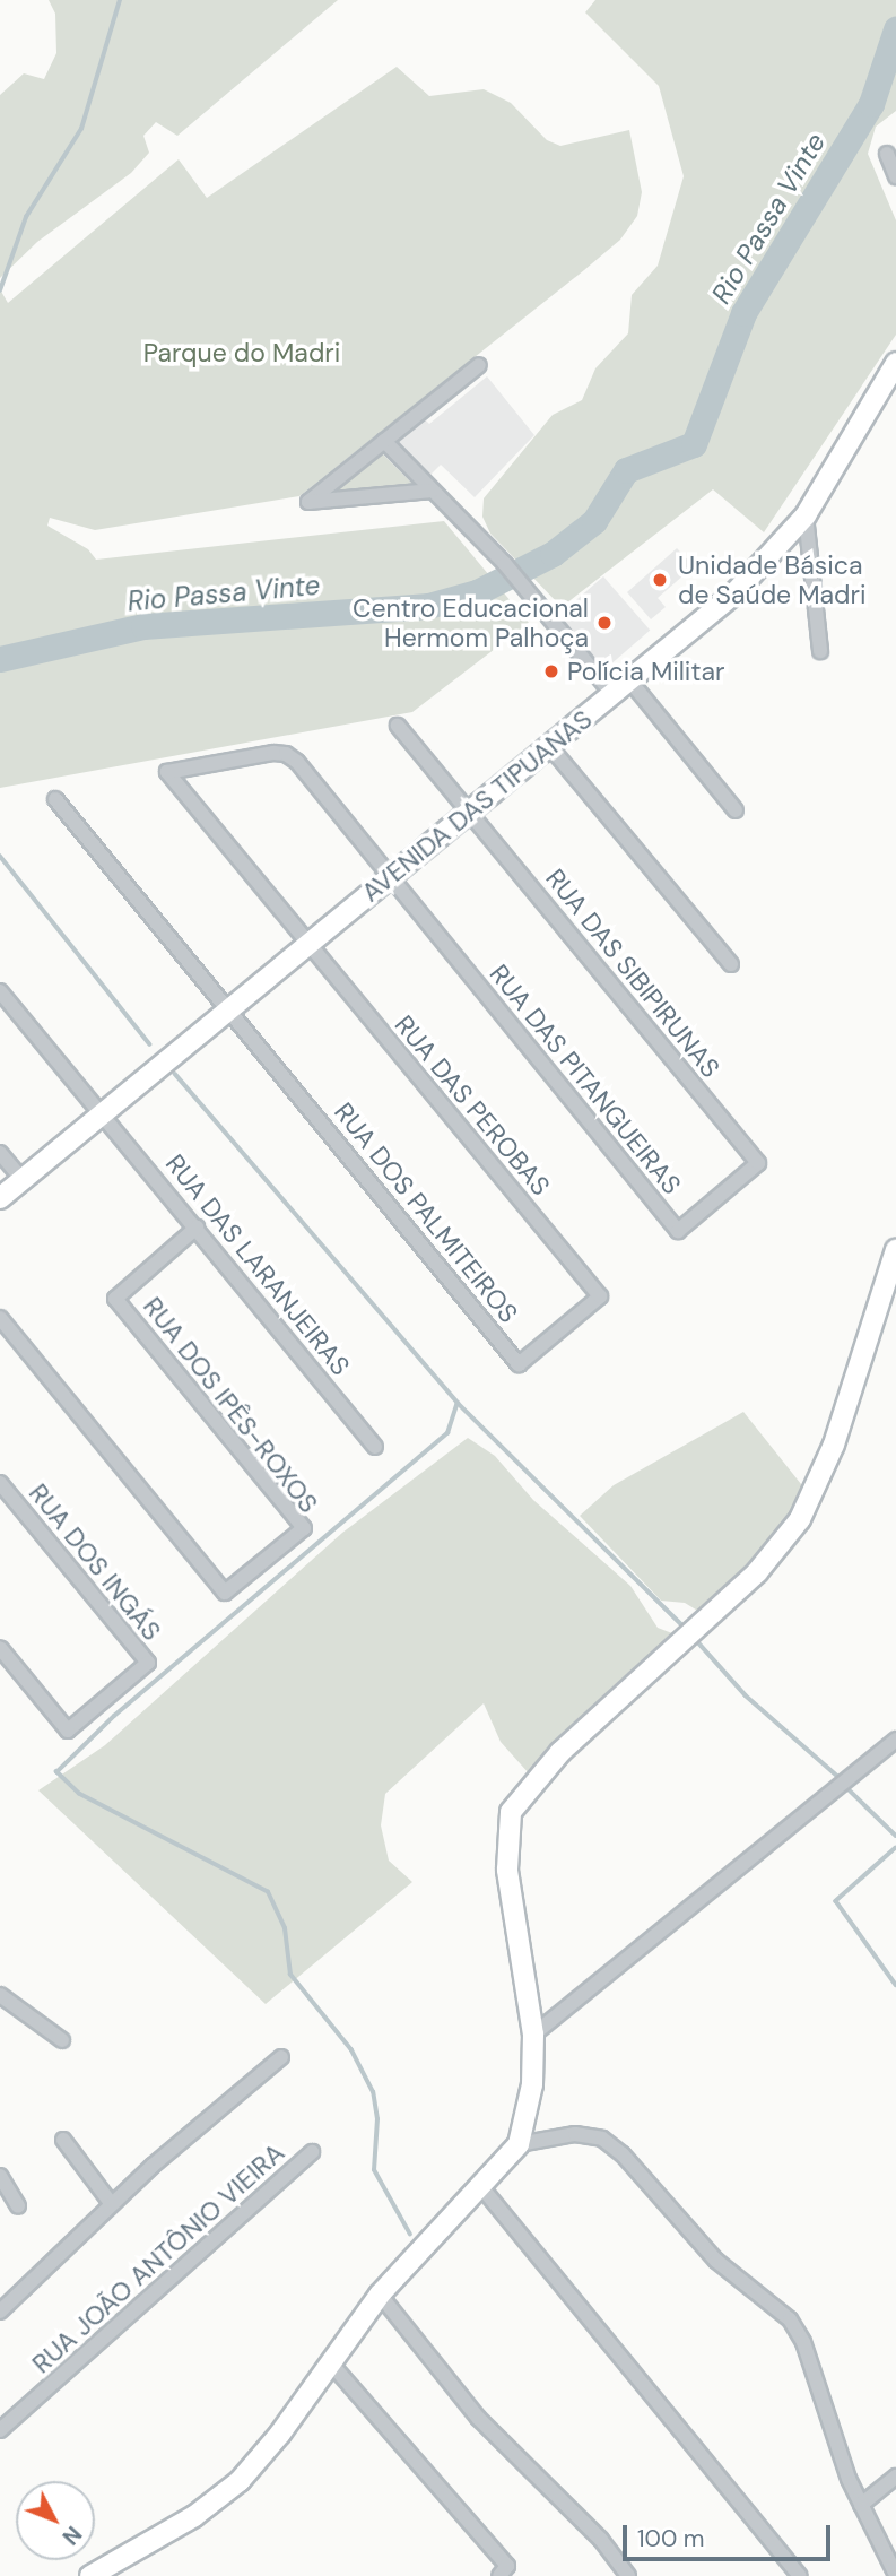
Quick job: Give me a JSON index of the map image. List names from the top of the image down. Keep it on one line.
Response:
{"streets":{"main road":["AVENIDA DAS TIPUANAS"],"street":["RUA DAS SIBIPIRUNAS","RUA DAS PITANGUEIRAS","RUA DAS PEROBAS","RUA DOS PALMITEIROS","RUA DAS LARANJEIRAS","RUA DOS IPÊS-ROXOS","RUA DOS INGÁS","RUA JOÃO ANTÔNIO VIEIRA"]},"crossings":[["AVENIDA DAS TIPUANAS","RUA DAS SIBIPIRUNAS"],["AVENIDA DAS TIPUANAS","RUA DAS PITANGUEIRAS"],["AVENIDA DAS TIPUANAS","RUA DAS PEROBAS"],["AVENIDA DAS TIPUANAS","RUA DOS PALMITEIROS"],["AVENIDA DAS TIPUANAS","RUA DAS LARANJEIRAS"],["RUA DAS SIBIPIRUNAS","RUA DAS PITANGUEIRAS"],["RUA DAS PITANGUEIRAS","RUA DAS PEROBAS"],["RUA DAS PEROBAS","RUA DOS PALMITEIROS"],["RUA DAS LARANJEIRAS","RUA DOS IPÊS-ROXOS"]],"water":["Rio Passa Vinte"],"parks":["Parque do Madri"],"places":["Unidade Básica de Saúde Madri","Centro Educacional Hermom Palhoça","Polícia Militar"],"scale_bar":"100 m","north":"bottom right"}
